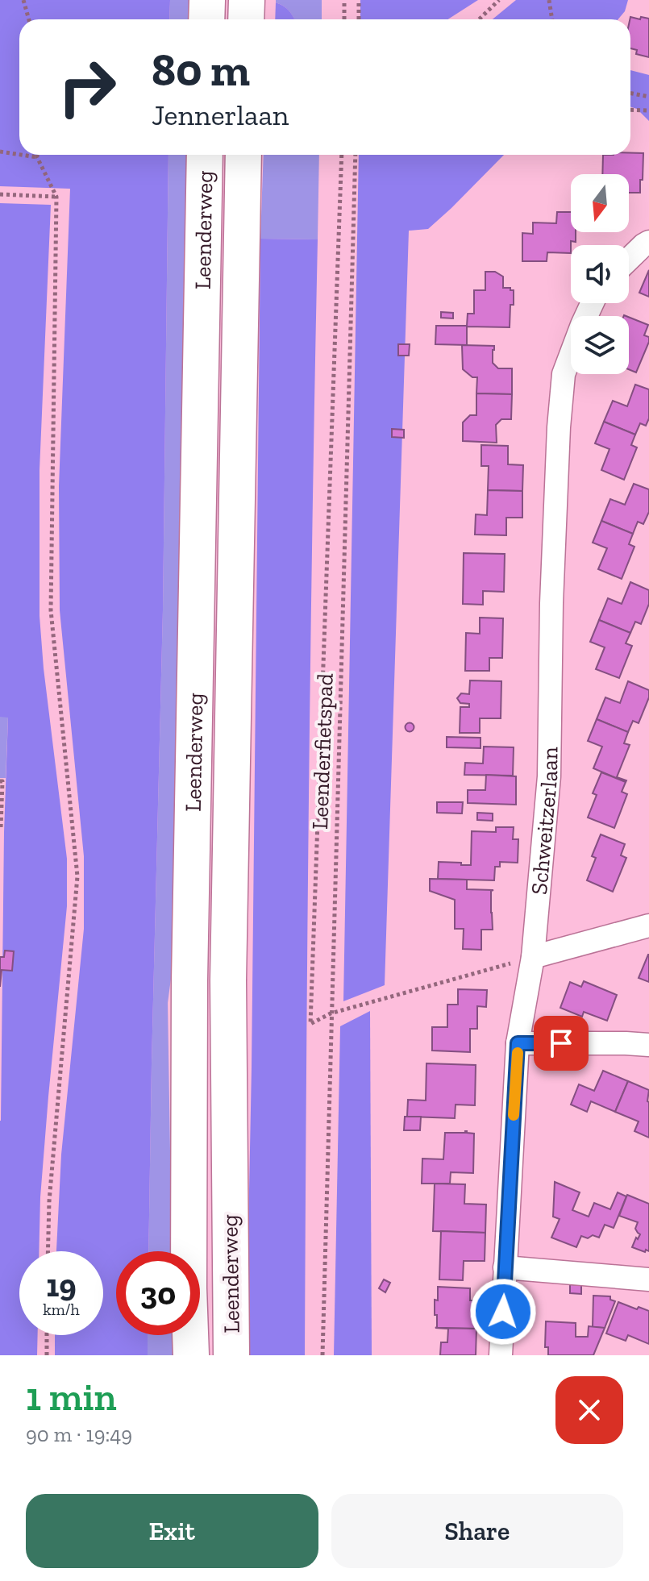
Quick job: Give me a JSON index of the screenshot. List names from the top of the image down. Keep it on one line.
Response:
{"streets":{"main road":["Leenderweg"],"street":["Schweitzerlaan"],"path":["Leenderfietspad"]},"north":"bottom","page":{"turn":["80 m","Jennerlaan"],"speed":"19 km/h","limit":"30","heading":["1 min","90 m · 19:49"],"buttons":["Exit","Share"]}}
